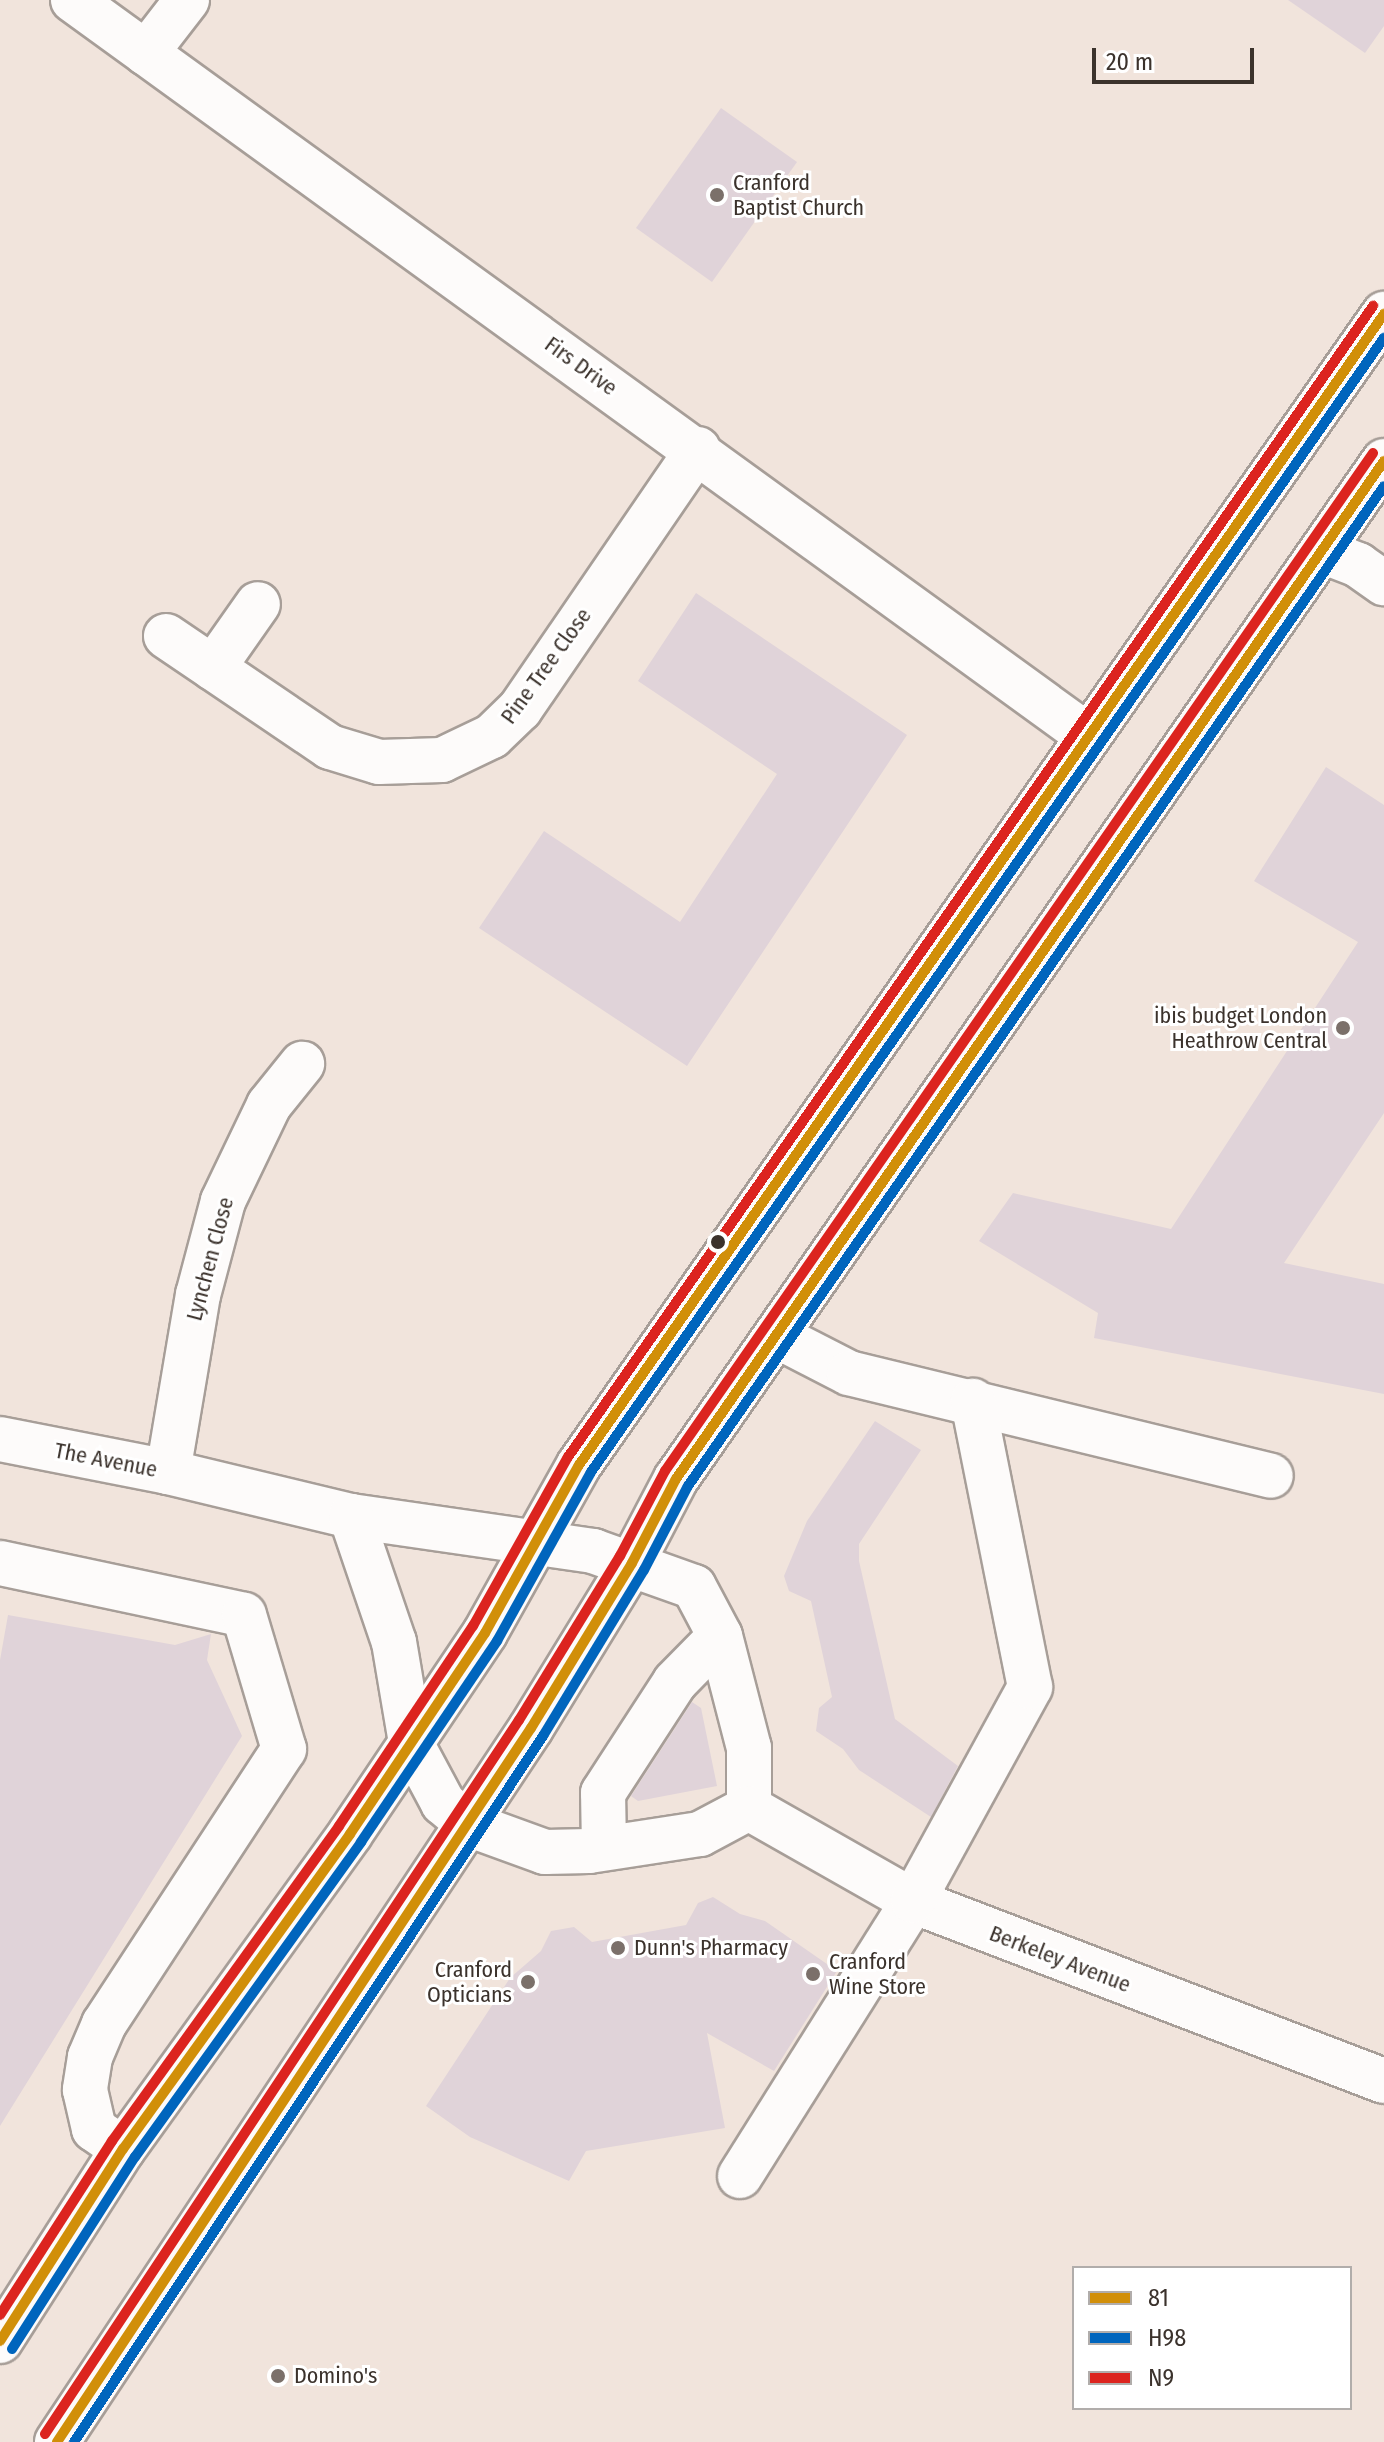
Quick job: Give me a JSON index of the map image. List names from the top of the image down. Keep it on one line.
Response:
{"streets":{"main road":["Firs Drive","Pine Tree Close","Lynchen Close","The Avenue","Berkeley Avenue"]},"crossings":[["Firs Drive","Pine Tree Close"],["Lynchen Close","The Avenue"]],"places":["Cranford Baptist Church","ibis budget London Heathrow Central","Dunn's Pharmacy","Cranford Wine Store","Cranford Opticians","Domino's"],"lines":["transit line N9","transit line 81","transit line H98"],"legend":["81","H98","N9"],"scale_bar":"20 m"}
